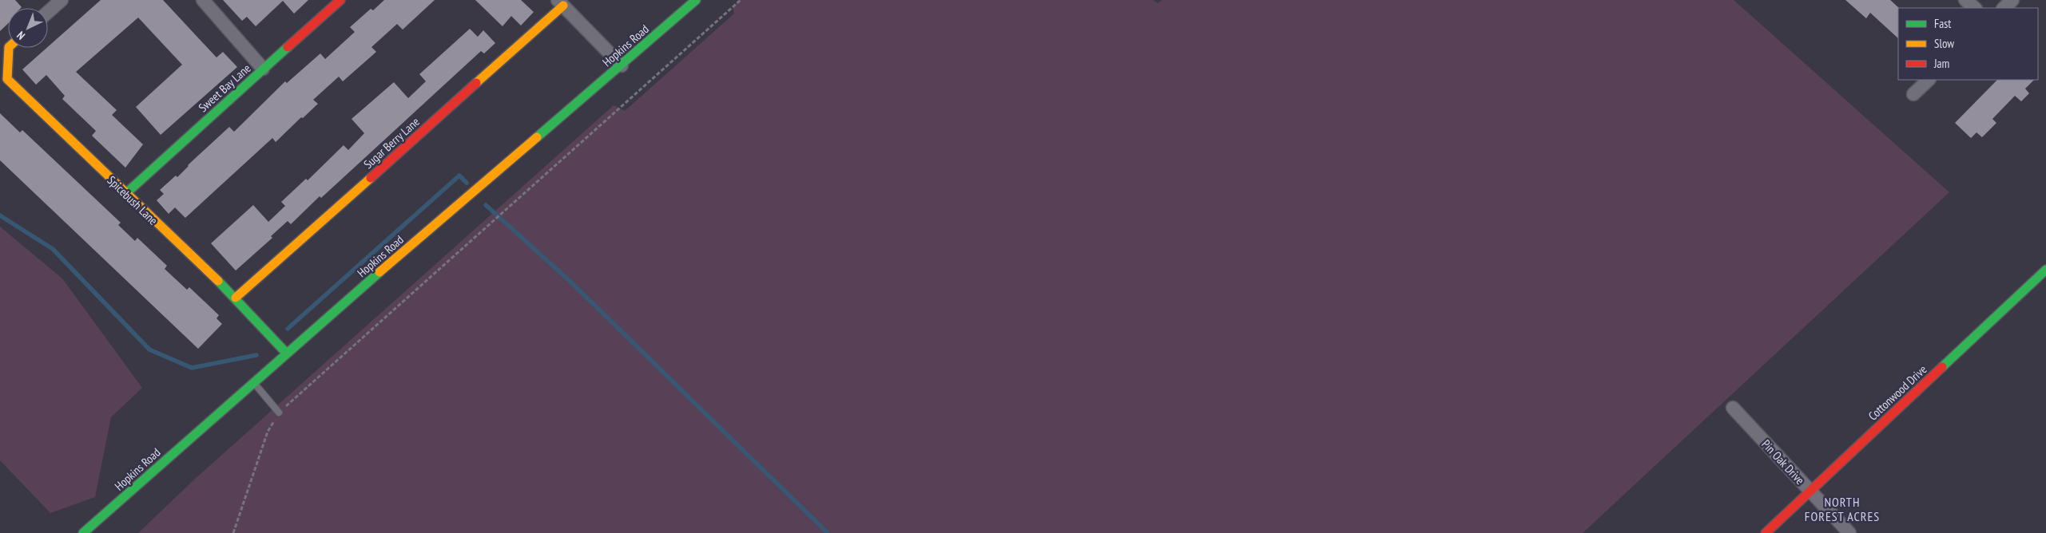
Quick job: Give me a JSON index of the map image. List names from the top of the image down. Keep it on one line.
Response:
{"streets":{"street":["Hopkins Road","Sweet Bay Lane","Sugar Berry Lane","Spicebush Lane","Cottonwood Drive","Pin Oak Drive"]},"crossings":[["Hopkins Road","Spicebush Lane"],["Sweet Bay Lane","Spicebush Lane"],["Sugar Berry Lane","Spicebush Lane"],["Cottonwood Drive","Pin Oak Drive"]],"districts":["NORTH FOREST ACRES"],"legend":["Fast","Slow","Jam"],"north":"bottom left"}
